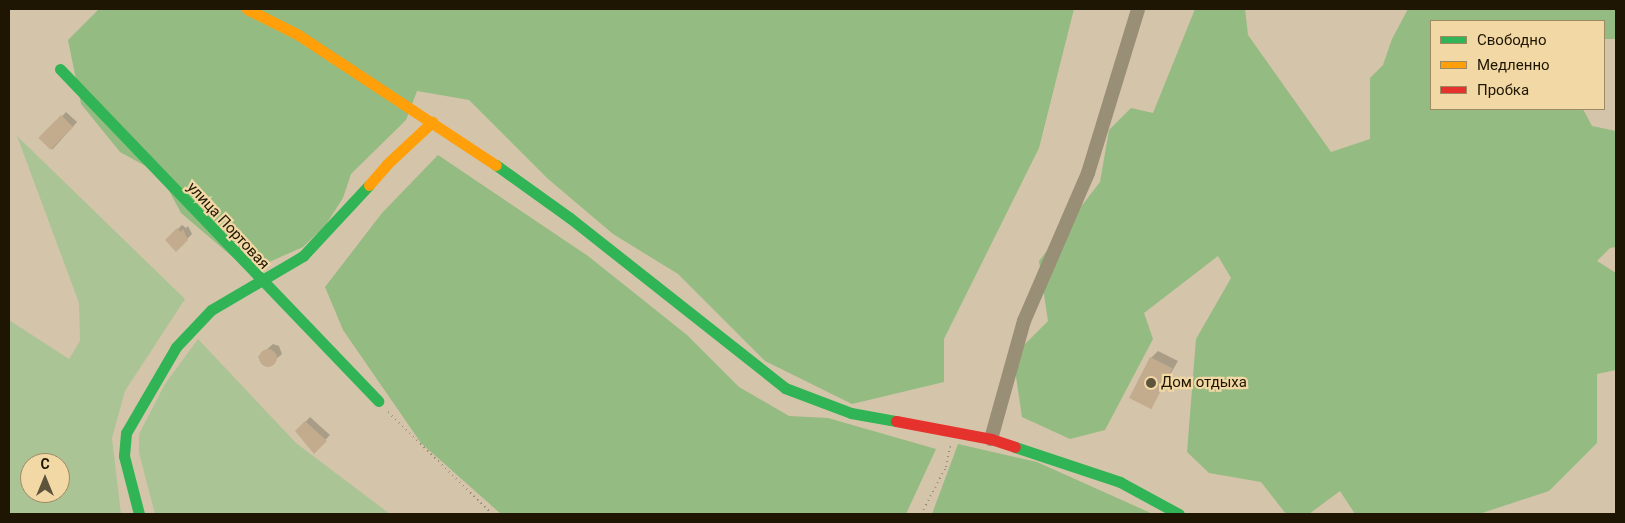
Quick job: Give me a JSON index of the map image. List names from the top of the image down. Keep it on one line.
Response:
{"streets":{"street":["улица Портовая"]},"places":["Дом отдыха"],"legend":["Свободно","Медленно","Пробка"],"north":"top"}
